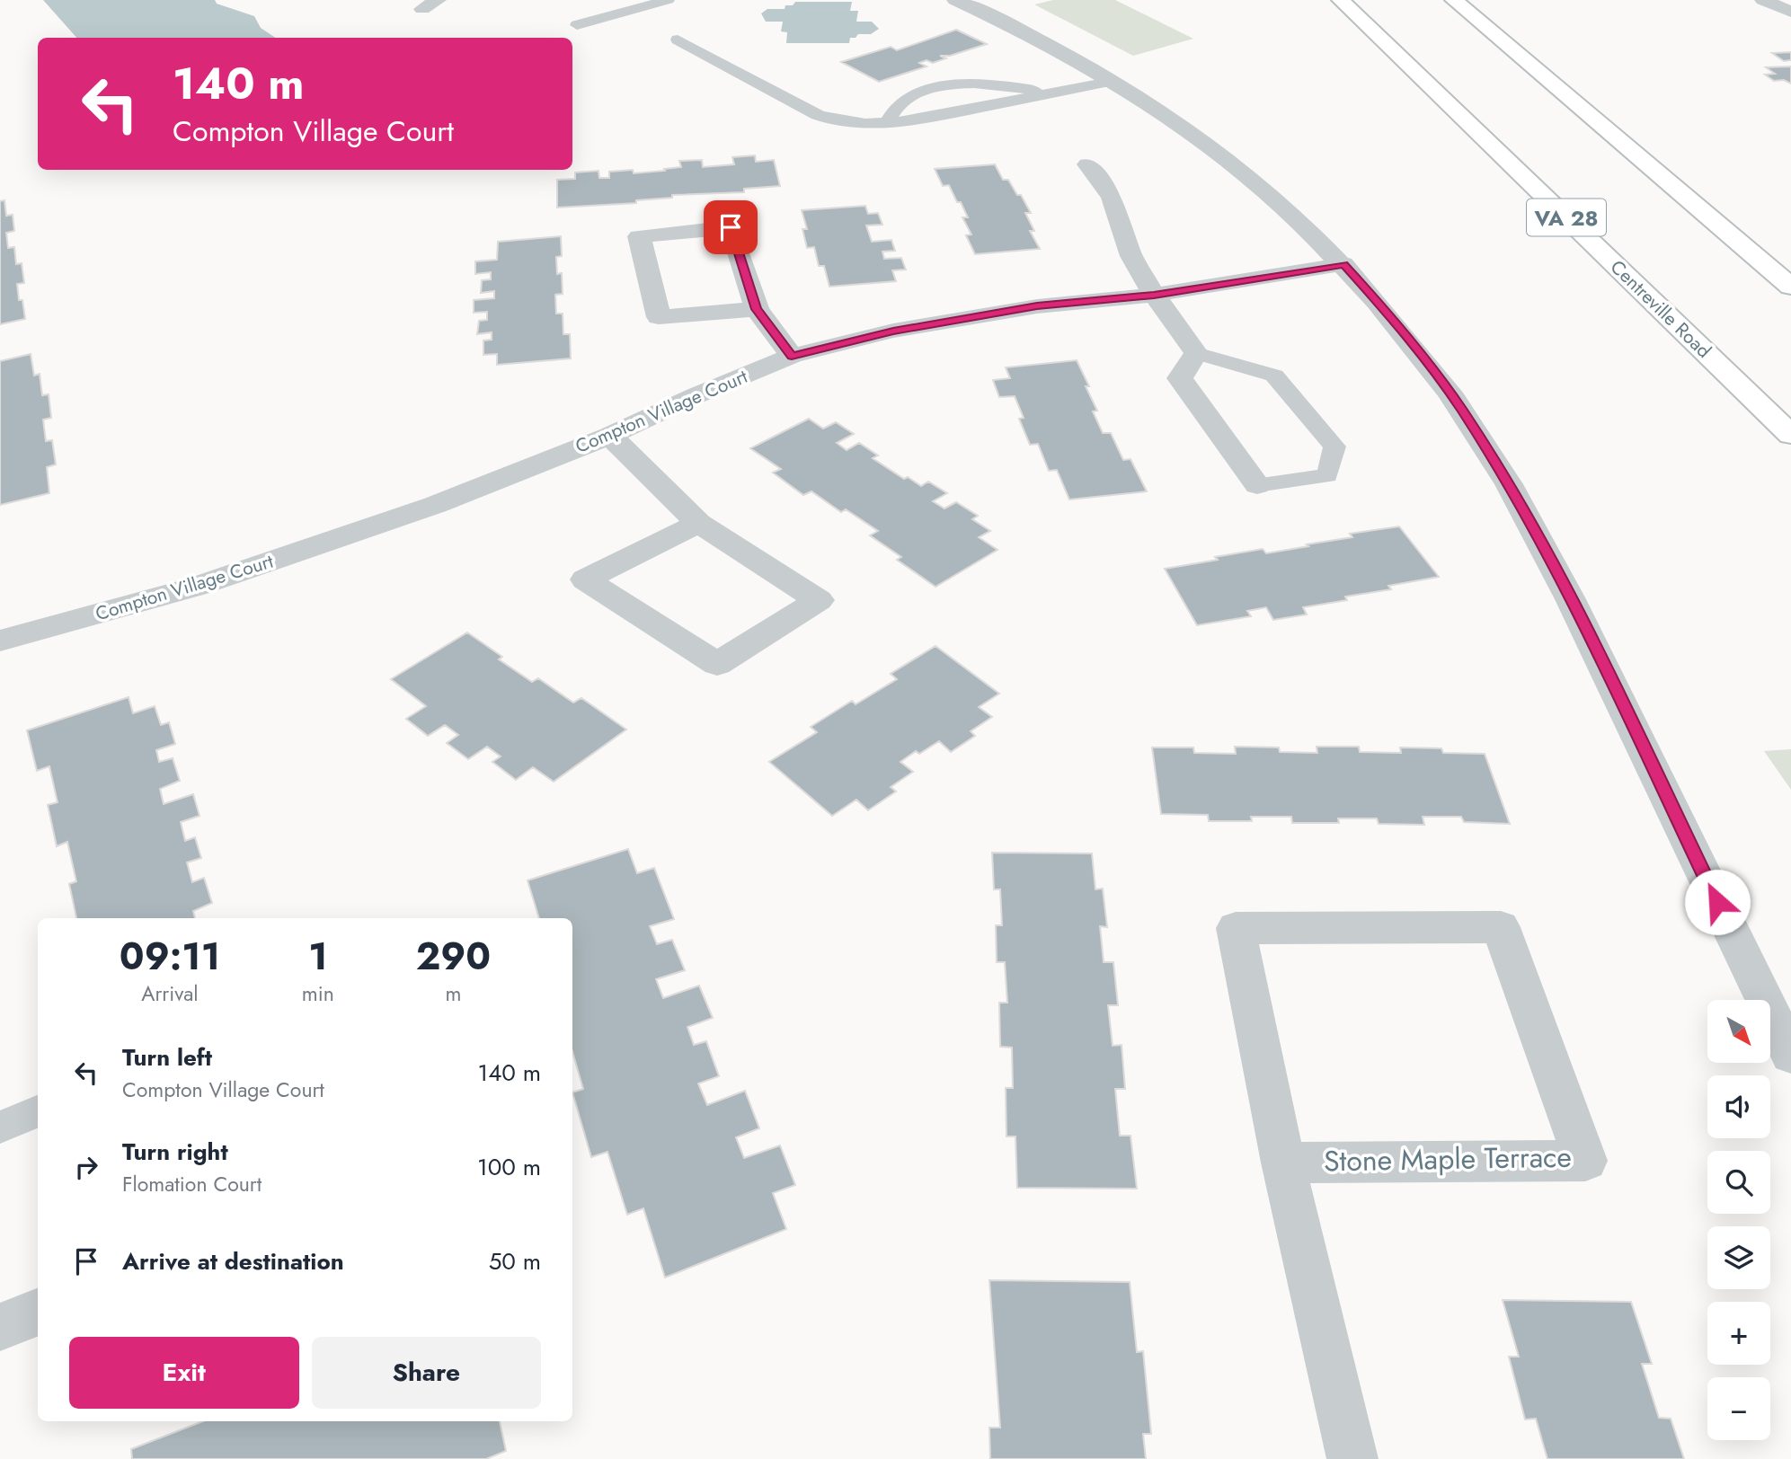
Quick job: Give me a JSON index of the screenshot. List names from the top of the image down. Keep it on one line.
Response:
{"streets":{"highway":["VA 28","Centreville Road"],"street":["Compton Village Court","Stone Maple Terrace"]},"north":"bottom right","page":{"turn":["140 m","Compton Village Court"],"eta":["09:11","Arrival","1","min","290","m"],"map_buttons":["+","−"],"list":[{"name":"Turn left","note":"Compton Village Court","value":"140 m"},{"name":"Turn right","note":"Flomation Court","value":"100 m"},{"name":"Arrive at destination","value":"50 m"}],"buttons":["Exit","Share"]}}
